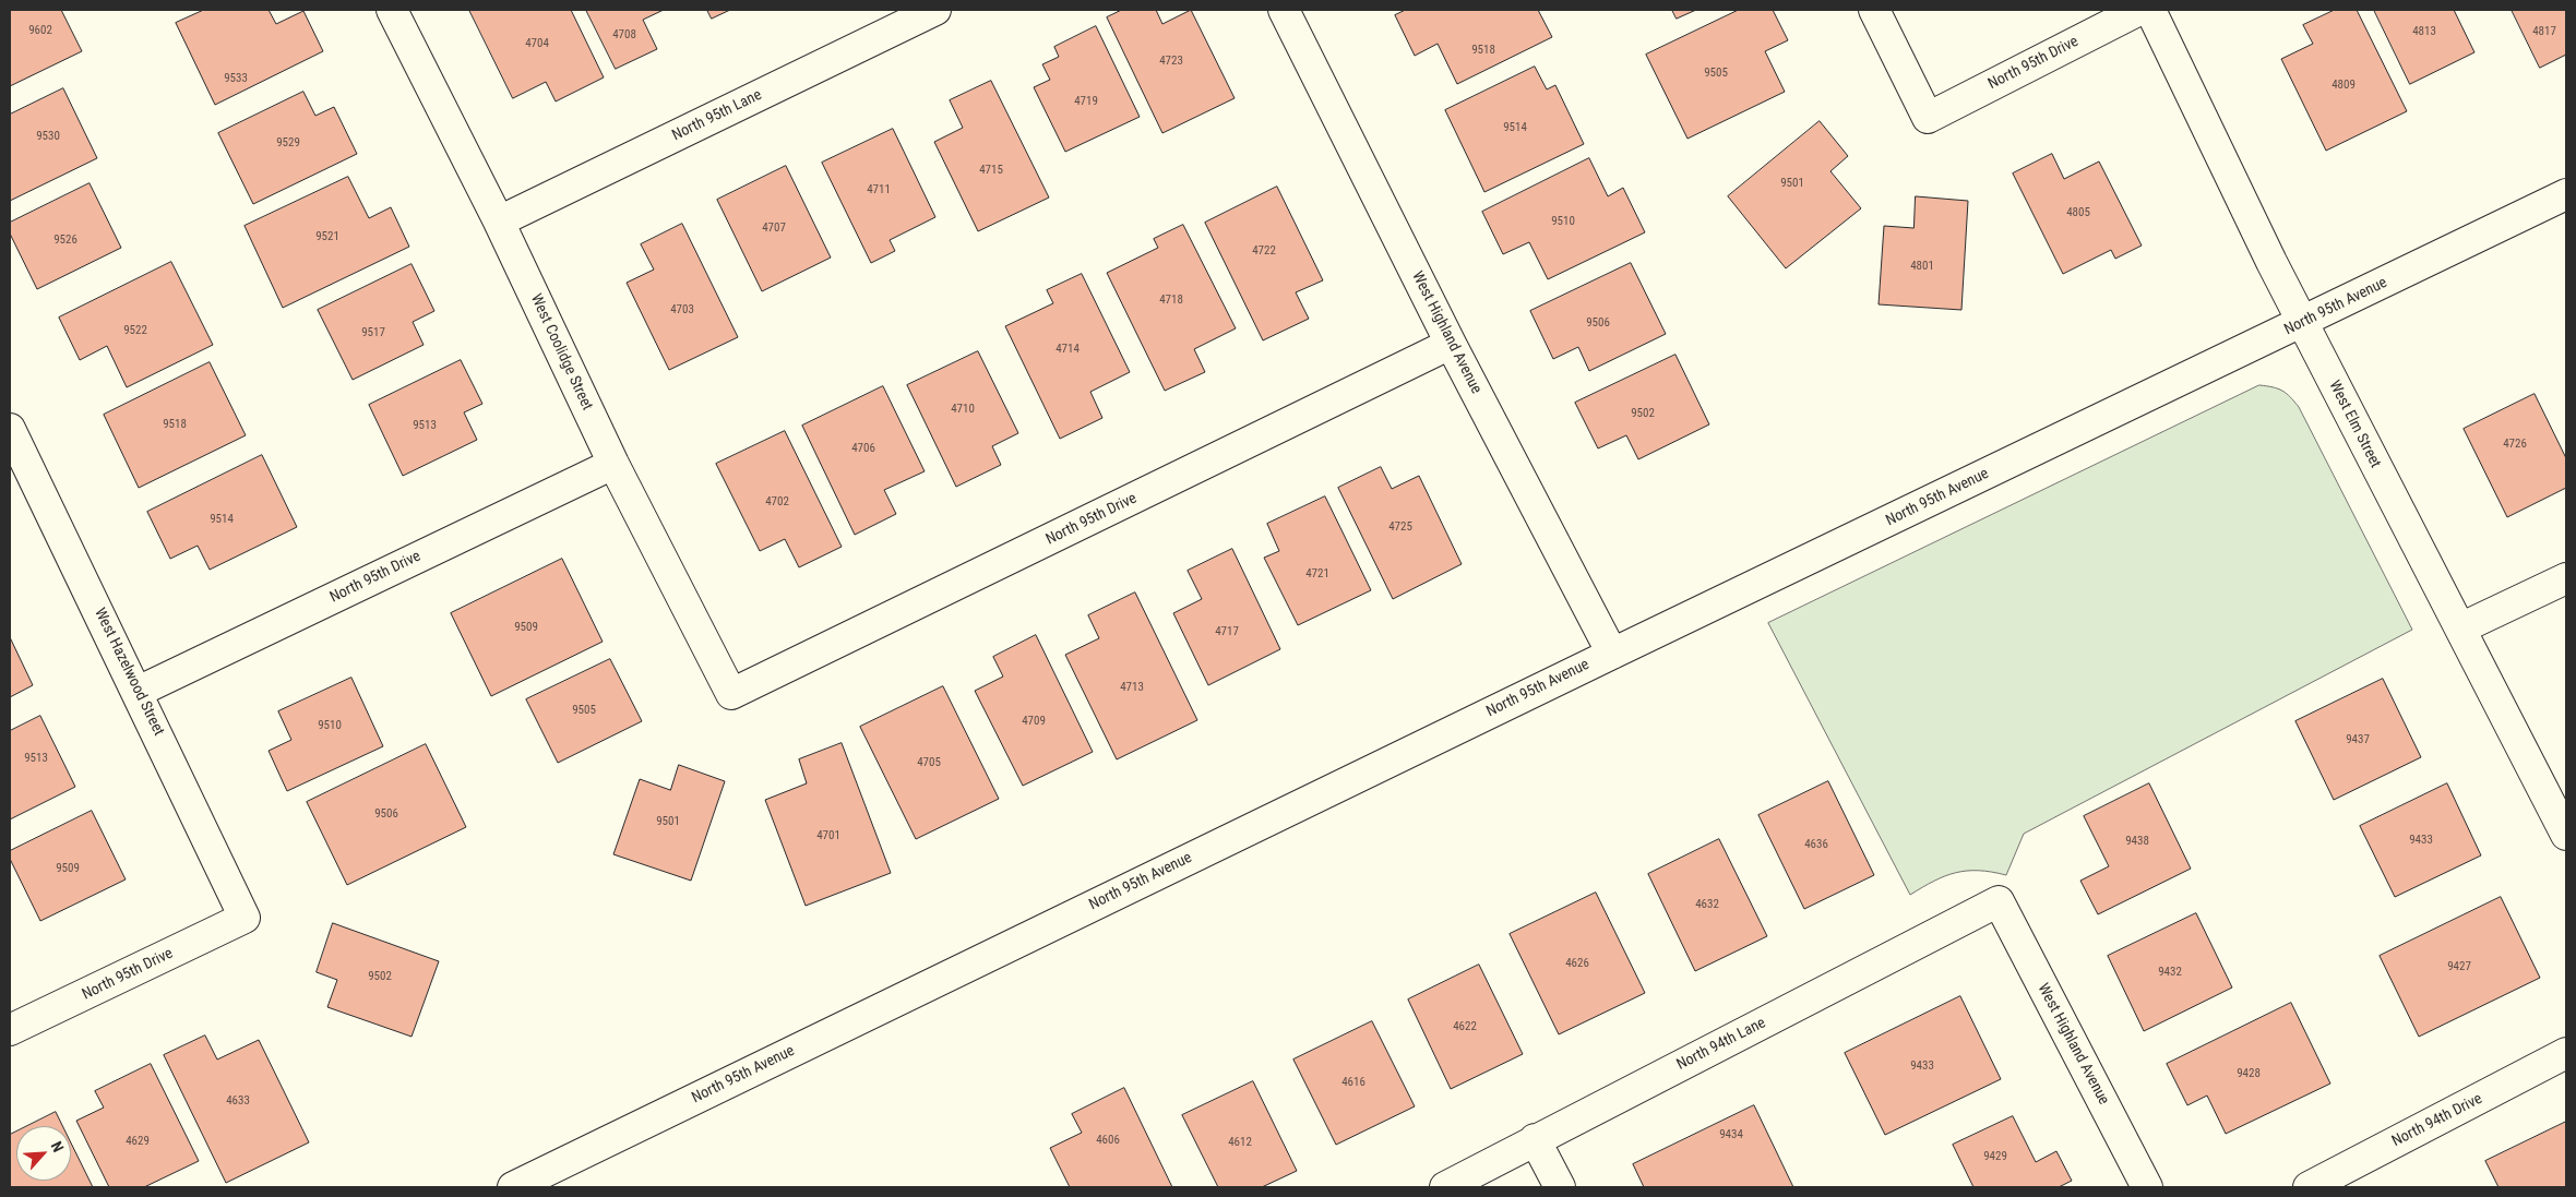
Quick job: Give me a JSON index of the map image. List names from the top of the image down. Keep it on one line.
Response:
{"streets":{"street":["North 95th Drive","North 95th Lane","North 95th Avenue","West Highland Avenue","West Coolidge Street","West Elm Street","West Hazelwood Street","North 94th Lane","North 94th Drive"]},"crossings":[["North 95th Drive","West Highland Avenue"],["North 95th Drive","West Coolidge Street"],["North 95th Drive","West Hazelwood Street"],["North 95th Lane","West Coolidge Street"],["North 95th Avenue","West Highland Avenue"],["North 95th Avenue","West Elm Street"],["West Highland Avenue","North 94th Lane"]],"house_numbers":["9602","4813","4817","4708","4704","9518","4723","9505","9533","4809","4719","9514","9530","9529","4715","9501","4711","4805","9510","4707","9521","9526","4722","4801","4718","4703","9506","9522","9517","4714","4710","9502","9518","9513","4726","4706","4702","9514","4725","4721","9509","4717","4713","9505","4709","9510","9437","9513","4705","9506","9501","4701","9433","9438","4636","9509","4632","4626","9427","9432","9502","4622","9433","9428","4616","4633","9434","4606","4629","4612","9429"],"north":"top right"}
